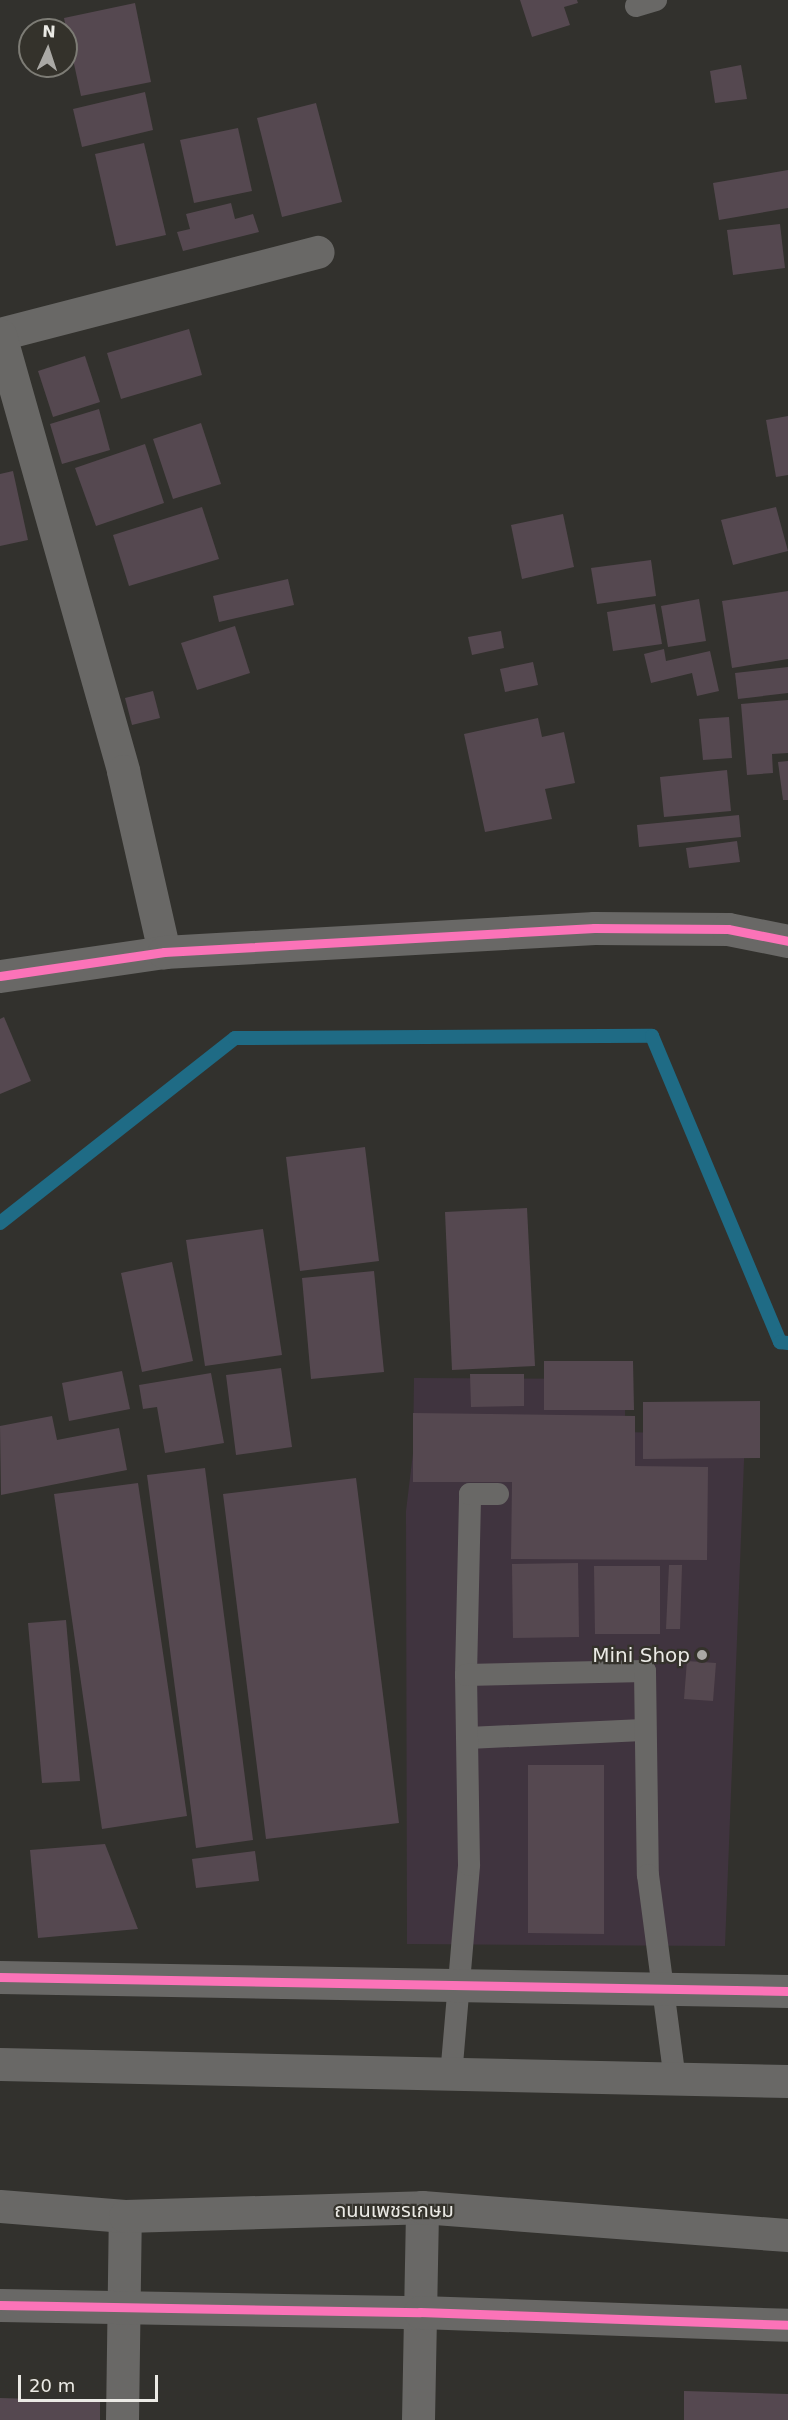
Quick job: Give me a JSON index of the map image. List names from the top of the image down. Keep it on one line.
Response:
{"streets":{"street":["ถนนเพชรเกษม"]},"places":["Mini Shop"],"scale_bar":"20 m","north":"top"}
